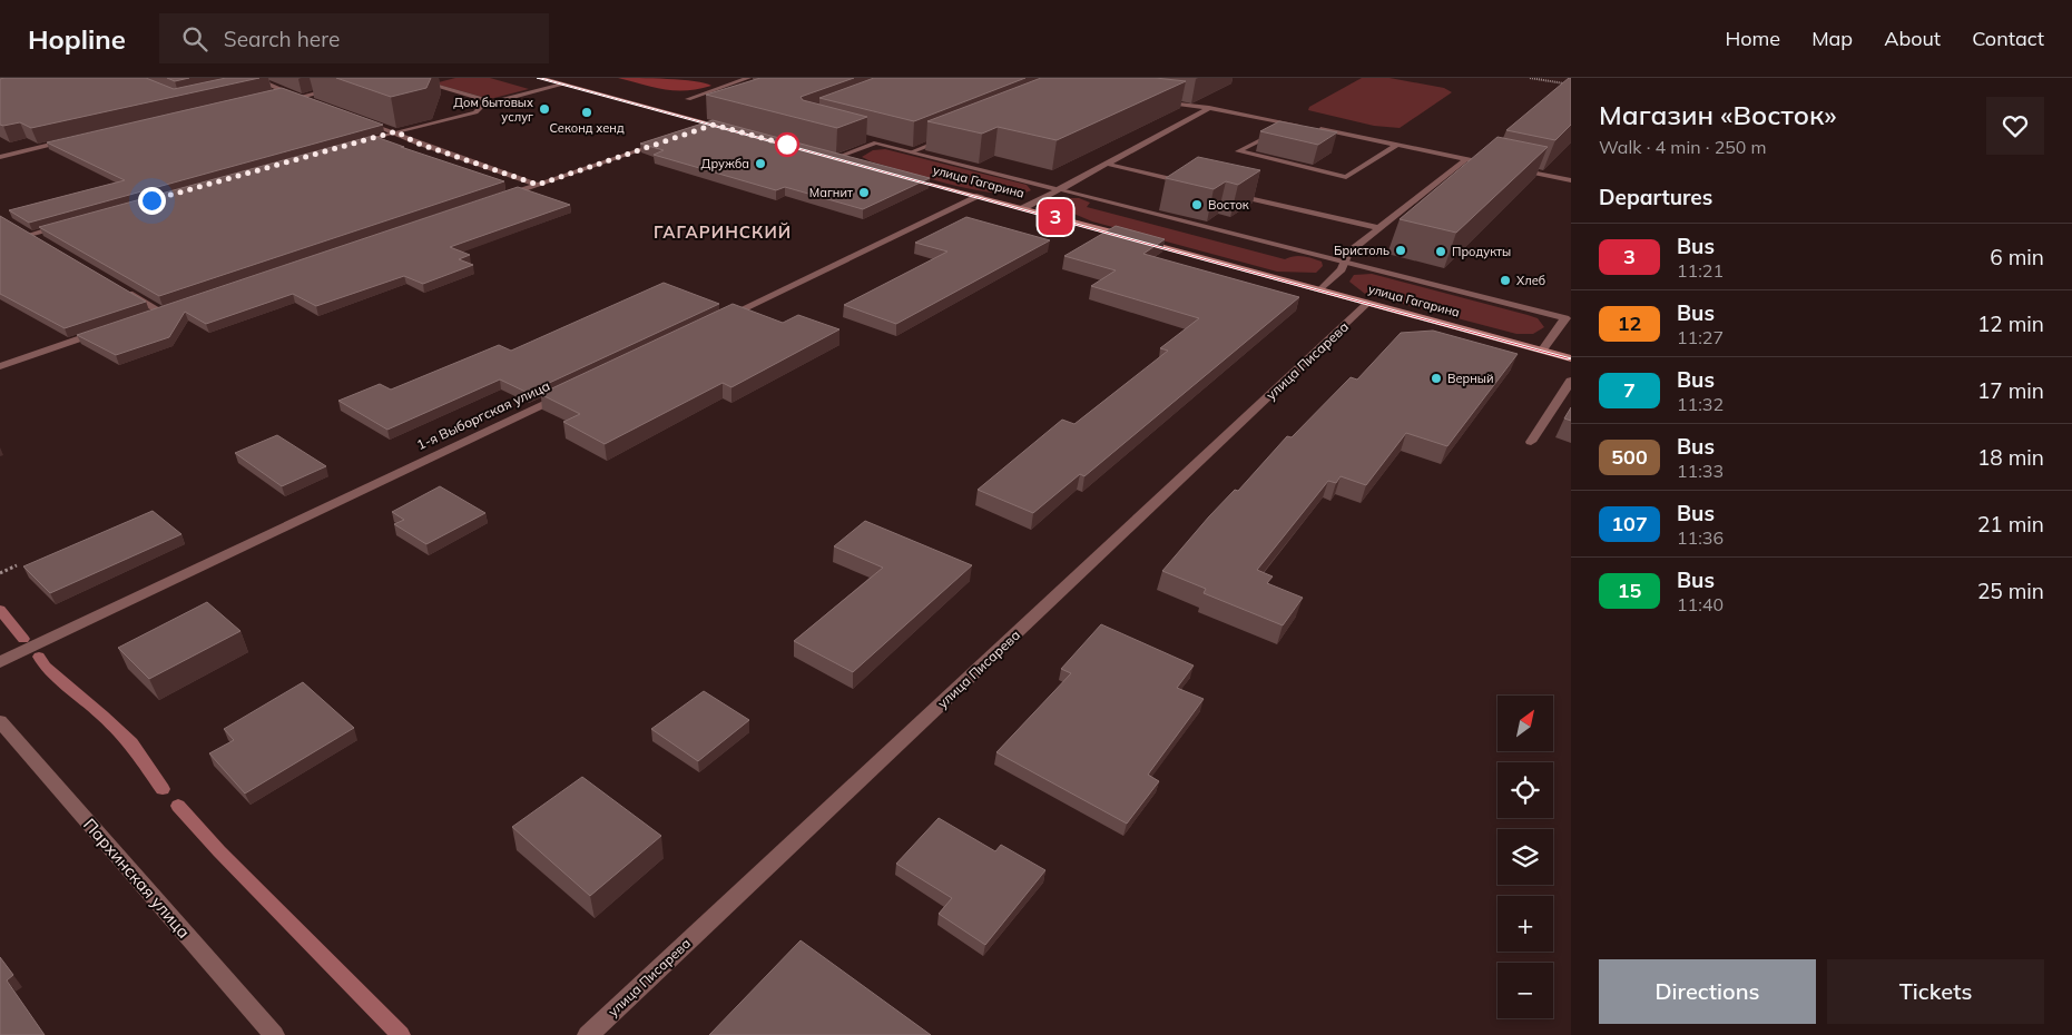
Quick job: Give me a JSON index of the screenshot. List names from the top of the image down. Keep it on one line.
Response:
{"streets":{"main road":["улица Гагарина"],"street":["улица Писарева","1-я Выборгская улица","Пархинская улица"]},"crossings":[["улица Гагарина","улица Писарева"]],"districts":["ГАГАРИНСКИЙ"],"places":["Дом бытовых услуг","Секонд хенд","Дружба","Магнит","Восток","Бристоль","Продукты","Хлеб","Верный"],"lines":["bus line 3"],"north":"top right","page":{"header":"Hopline","search":"Search here","nav":["Home","Map","About","Contact"],"on_map":"3","heading":[["Магазин «Восток»","Walk · 4 min · 250 m"],"Departures"],"list":[{"mark":"3","name":"Bus","note":"11:21","value":"6 min"},{"mark":"12","name":"Bus","note":"11:27","value":"12 min"},{"mark":"7","name":"Bus","note":"11:32","value":"17 min"},{"mark":"500","name":"Bus","note":"11:33","value":"18 min"},{"mark":"107","name":"Bus","note":"11:36","value":"21 min"},{"mark":"15","name":"Bus","note":"11:40","value":"25 min"}],"map_buttons":["+","−"],"buttons":["Directions","Tickets"]}}
